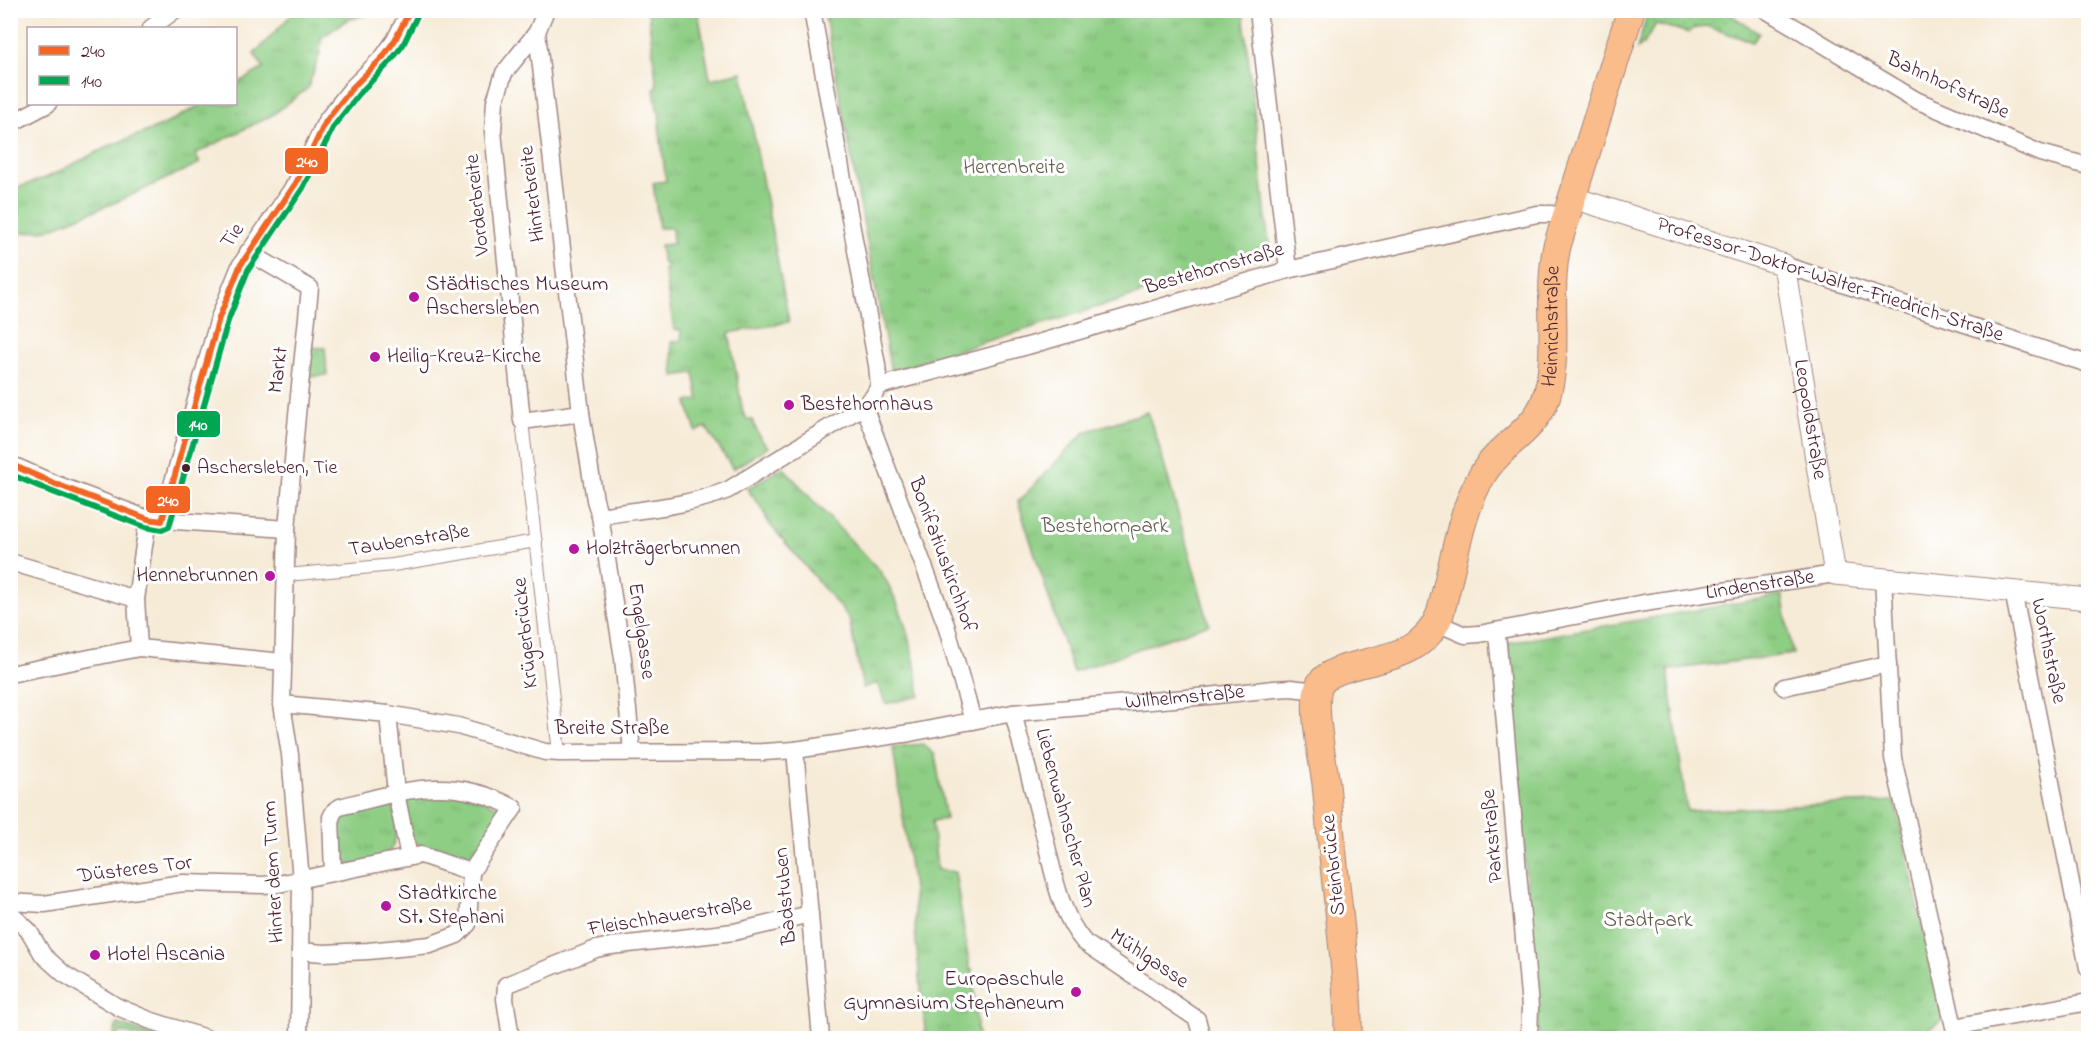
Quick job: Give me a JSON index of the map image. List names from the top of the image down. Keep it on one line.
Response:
{"streets":{"main road":["Heinrichstraße","Steinbrücke"],"street":["Bahnhofstraße","Hinterbreite","Vorderbreite","Tie","Bestehornstraße","Professor-Doktor-Walter-Friedrich-Straße","Markt","Leopoldstraße","Taubenstraße","Bonifatiuskirchhof","Lindenstraße","Engelgasse","Krügerbrücke","Worthstraße","Wilhelmstraße","Breite Straße","Liebenwahnscher Plan","Parkstraße","Düsteres Tor","Hinter dem Turm","Badstuben","Fleischhauerstraße","Mühlgasse"]},"crossings":[["Hinterbreite","Vorderbreite"],["Hinterbreite","Engelgasse"],["Vorderbreite","Krügerbrücke"],["Tie","Markt"],["Bestehornstraße","Professor-Doktor-Walter-Friedrich-Straße"],["Bestehornstraße","Heinrichstraße"],["Professor-Doktor-Walter-Friedrich-Straße","Heinrichstraße"],["Professor-Doktor-Walter-Friedrich-Straße","Leopoldstraße"],["Heinrichstraße","Lindenstraße"],["Markt","Taubenstraße"],["Markt","Breite Straße"],["Markt","Hinter dem Turm"],["Leopoldstraße","Lindenstraße"],["Taubenstraße","Krügerbrücke"],["Bonifatiuskirchhof","Wilhelmstraße"],["Lindenstraße","Worthstraße"],["Lindenstraße","Parkstraße"],["Engelgasse","Breite Straße"],["Krügerbrücke","Breite Straße"],["Wilhelmstraße","Breite Straße"],["Wilhelmstraße","Liebenwahnscher Plan"],["Wilhelmstraße","Steinbrücke"],["Breite Straße","Hinter dem Turm"],["Breite Straße","Badstuben"],["Liebenwahnscher Plan","Mühlgasse"],["Düsteres Tor","Hinter dem Turm"],["Badstuben","Fleischhauerstraße"]],"parks":["Herrenbreite","Bestehornpark","Stadtpark"],"places":["Städtisches Museum Aschersleben","Heilig-Kreuz-Kirche","Bestehornhaus","Aschersleben, Tie","Holzträgerbrunnen","Hennebrunnen","Stadtkirche St. Stephani","Hotel Ascania","Europaschule Gymnasium Stephaneum"],"lines":["transit line 240","transit line 140"],"legend":["240","140"]}
